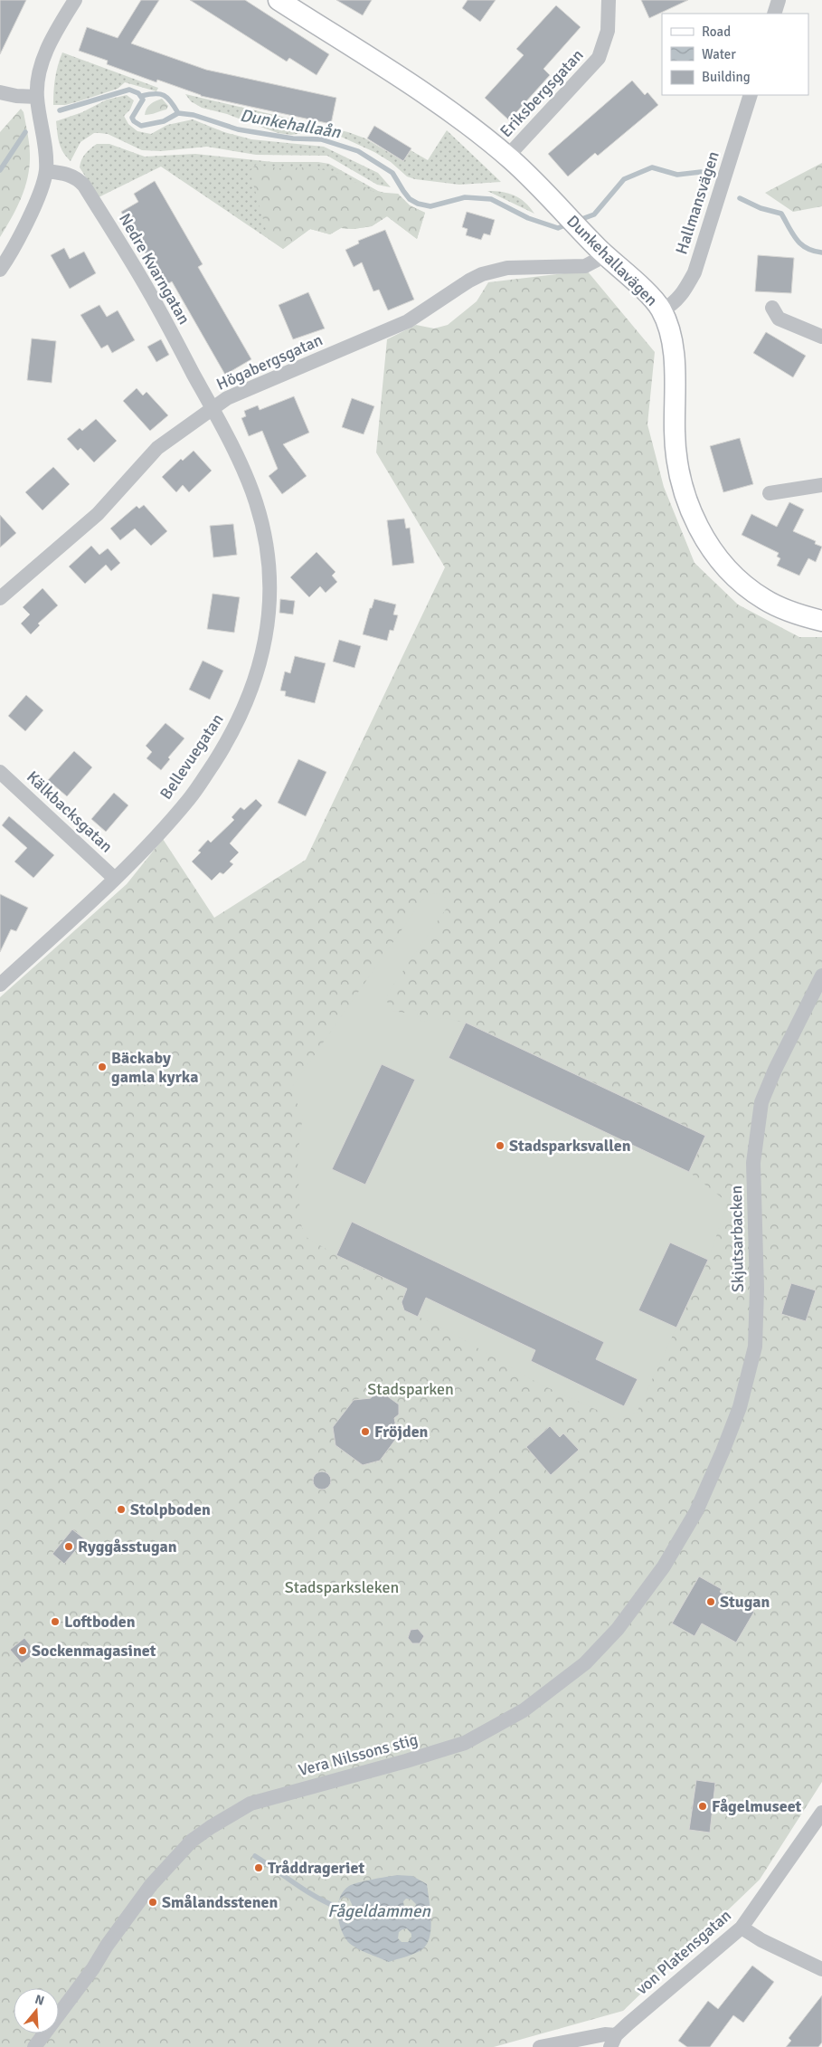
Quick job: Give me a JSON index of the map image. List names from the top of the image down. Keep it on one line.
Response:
{"streets":{"street":["Eriksbergsgatan","Hallmansvägen","Dunkehallavägen","Nedre Kvarngatan","Högabergsgatan","Bellevuegatan","Kälkbacksgatan","Skjutsarbacken","Vera Nilssons stig","von Platensgatan"]},"crossings":[["Eriksbergsgatan","Dunkehallavägen"],["Hallmansvägen","Dunkehallavägen"],["Dunkehallavägen","Högabergsgatan"],["Nedre Kvarngatan","Högabergsgatan"],["Nedre Kvarngatan","Bellevuegatan"],["Högabergsgatan","Bellevuegatan"],["Bellevuegatan","Kälkbacksgatan"],["Skjutsarbacken","Vera Nilssons stig"]],"water":["Dunkehallaån","Fågeldammen"],"parks":["Stadsparken","Stadsparksleken"],"places":["Bäckaby gamla kyrka","Stadsparksvallen","Fröjden","Stolpboden","Ryggåsstugan","Stugan","Loftboden","Sockenmagasinet","Fågelmuseet","Tråddrageriet","Smålandsstenen"],"legend":["Road","Water","Building"],"north":"top"}
